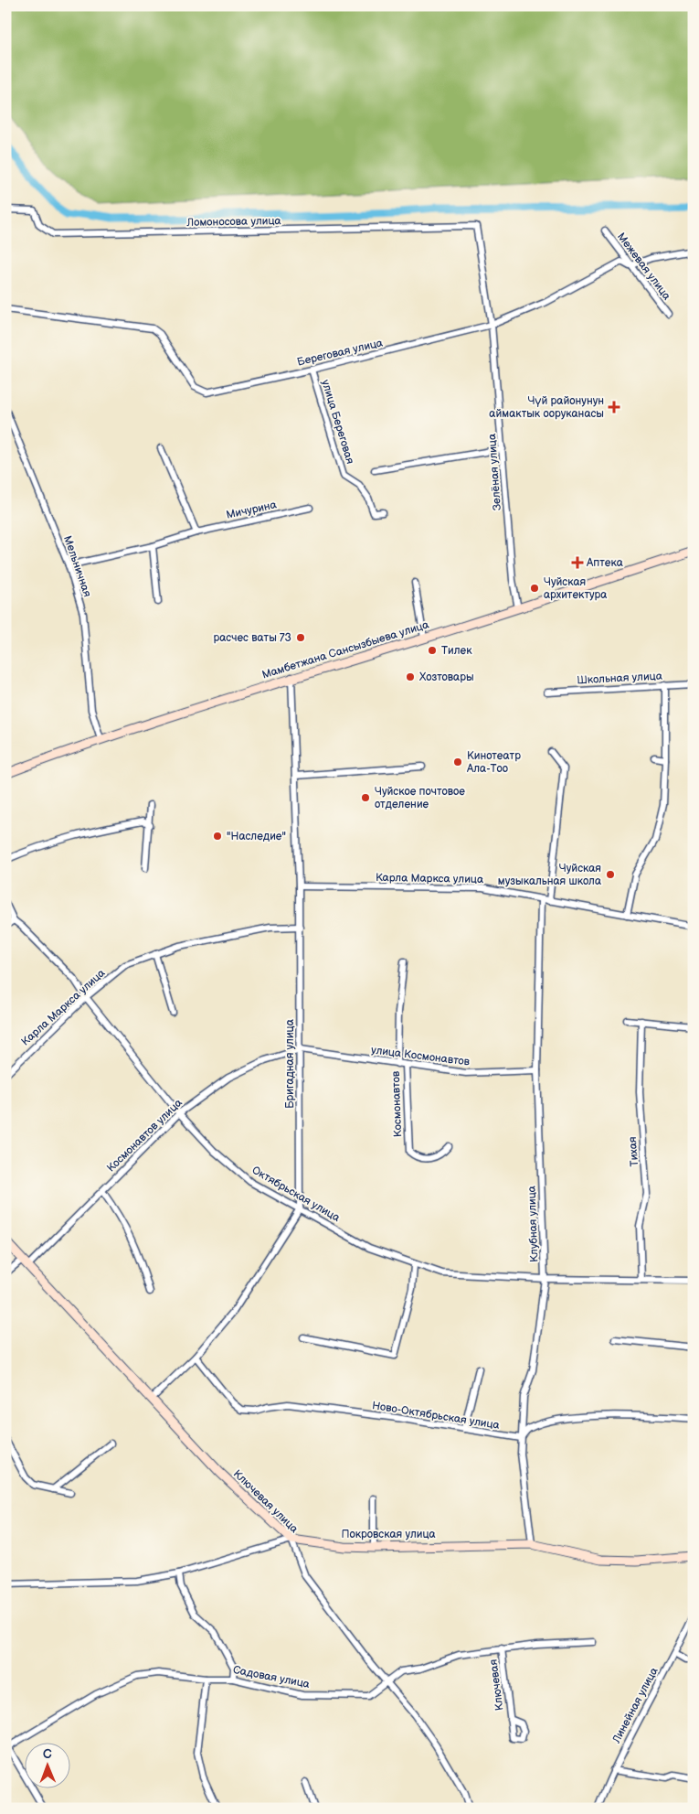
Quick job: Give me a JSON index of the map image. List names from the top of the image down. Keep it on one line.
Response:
{"streets":{"street":["Ломоносова улица","Межевая улица","Береговая улица","улица Береговая","Зелёная улица","Мичурина","Мельничная","Мамбетжана Сансызбыева улица","Школьная улица","Карла Маркса улица","улица Космонавтов","Бригадная улица","Космонавтов","Космонавтов улица","Тихая","Октябрьская улица","Клубная улица","Ново-Октябрьская улица","Ключевая улица","Покровская улица","Садовая улица","Ключевая","Линейная улица"]},"crossings":[["Ломоносова улица","Зелёная улица"],["Межевая улица","Береговая улица"],["Береговая улица","улица Береговая"],["Береговая улица","Зелёная улица"],["Зелёная улица","Мамбетжана Сансызбыева улица"],["Мичурина","Мельничная"],["Мельничная","Мамбетжана Сансызбыева улица"],["Мамбетжана Сансызбыева улица","Бригадная улица"],["Карла Маркса улица","Бригадная улица"],["Карла Маркса улица","Октябрьская улица"],["Карла Маркса улица","Клубная улица"],["улица Космонавтов","Бригадная улица"],["улица Космонавтов","Космонавтов"],["улица Космонавтов","Космонавтов улица"],["улица Космонавтов","Клубная улица"],["Бригадная улица","Космонавтов улица"],["Бригадная улица","Октябрьская улица"],["Космонавтов улица","Октябрьская улица"],["Космонавтов улица","Ключевая улица"],["Тихая","Октябрьская улица"],["Октябрьская улица","Клубная улица"],["Клубная улица","Ново-Октябрьская улица"],["Клубная улица","Покровская улица"],["Ключевая улица","Покровская улица"],["Ключевая улица","Садовая улица"],["Садовая улица","Ключевая"]],"places":{"health":["Чүй районунун аймактык ооруканасы","Аптека"],"other":["Чуйская архитектура","расчес ваты 73","Тилек","Хозтовары","Кинотеатр Ала-Тоо","Чуйское почтовое отделение","\"Наследие\"","Чуйская музыкальная школа"]},"north":"top"}
